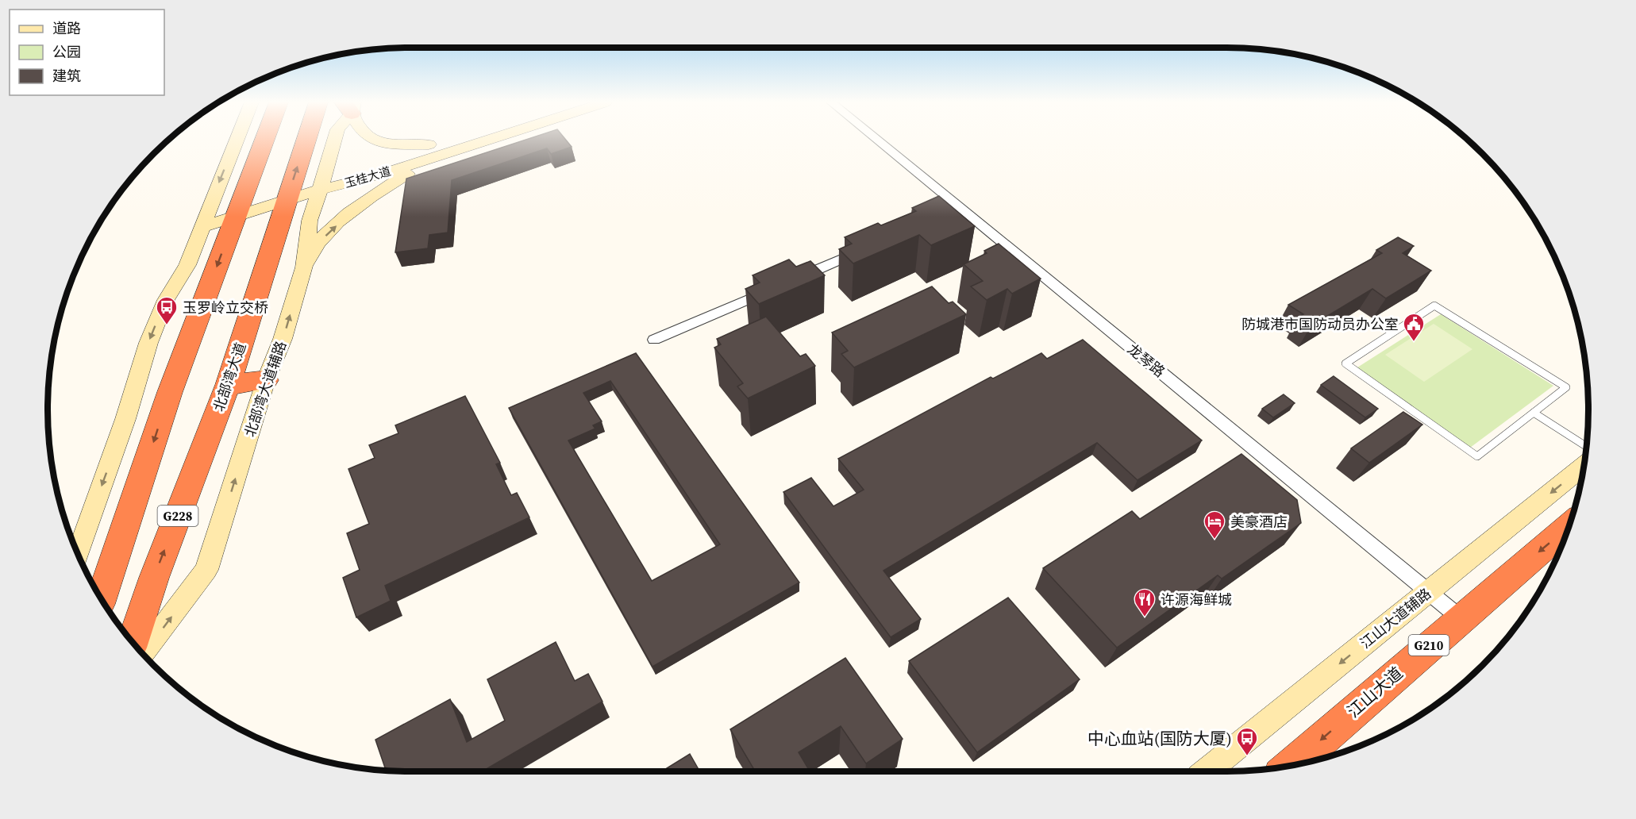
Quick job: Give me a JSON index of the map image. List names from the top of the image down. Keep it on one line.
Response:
{"streets":{"highway":["北部湾大道","G228","G210","江山大道"],"main road":["玉桂大道","北部湾大道辅路","江山大道辅路"],"street":["龙琴路"]},"crossings":[["玉桂大道","北部湾大道"],["玉桂大道","北部湾大道辅路"],["龙琴路","江山大道辅路"],["龙琴路","江山大道"]],"one_way":["江山大道辅路","江山大道"],"places":{"bus stop":["玉罗岭立交桥","中心血站(国防大厦)"],"public building":["防城港市国防动员办公室"],"hotel":["美豪酒店"],"restaurant":["许源海鲜城"]},"legend":["道路","公园","建筑"]}
